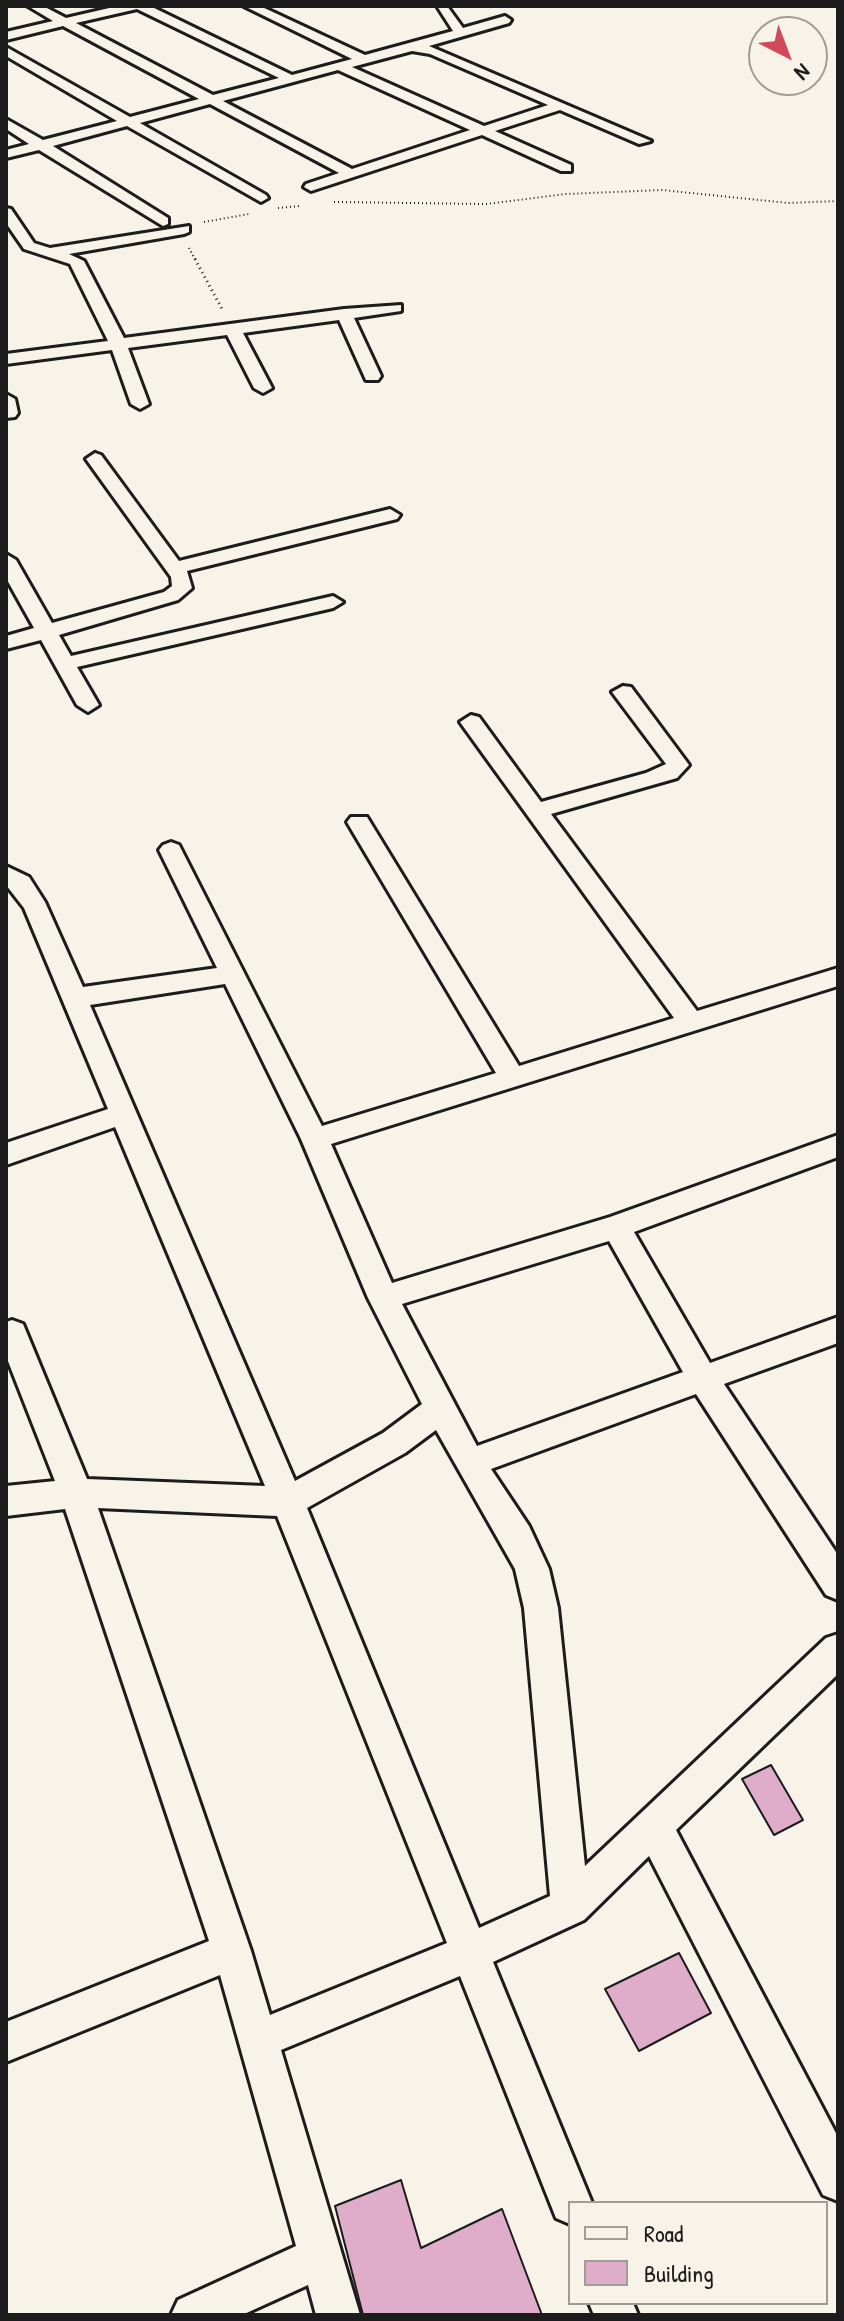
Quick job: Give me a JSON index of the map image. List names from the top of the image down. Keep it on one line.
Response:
{"legend":["Road","Building"],"north":"bottom right"}
